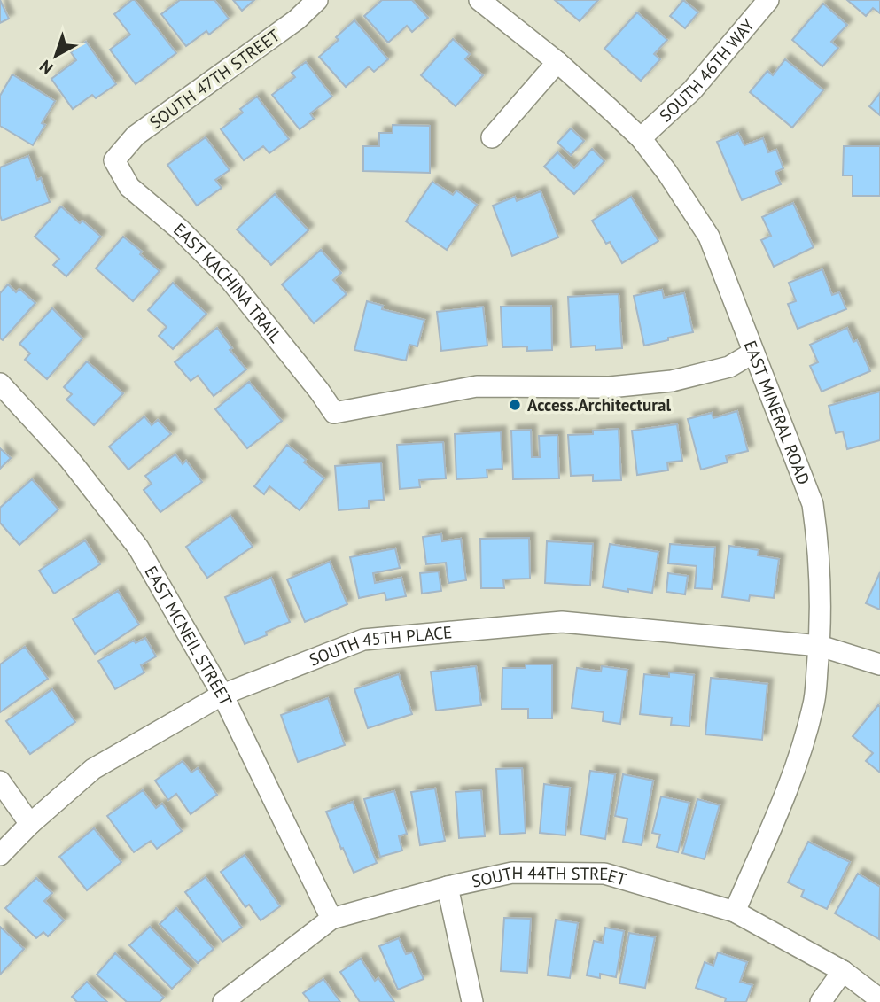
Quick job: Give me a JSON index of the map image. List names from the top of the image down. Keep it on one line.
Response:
{"streets":{"street":["SOUTH 46TH WAY","SOUTH 47TH STREET","EAST KACHINA TRAIL","EAST MINERAL ROAD","EAST MCNEIL STREET","SOUTH 45TH PLACE","SOUTH 44TH STREET"]},"crossings":[["SOUTH 46TH WAY","EAST MINERAL ROAD"],["SOUTH 47TH STREET","EAST KACHINA TRAIL"],["EAST KACHINA TRAIL","EAST MINERAL ROAD"],["EAST MINERAL ROAD","SOUTH 45TH PLACE"],["EAST MINERAL ROAD","SOUTH 44TH STREET"],["EAST MCNEIL STREET","SOUTH 45TH PLACE"],["EAST MCNEIL STREET","SOUTH 44TH STREET"]],"places":["Access.Architectural"],"north":"bottom left"}
